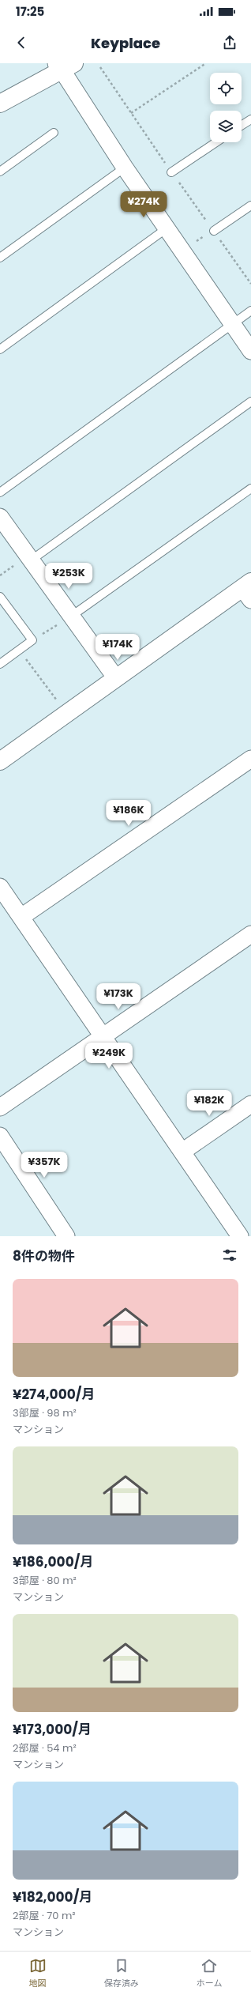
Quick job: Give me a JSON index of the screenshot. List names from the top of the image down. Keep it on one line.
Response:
{"page":{"status":"17:25","header":"Keyplace","price":["¥274K","¥253K","¥174K","¥186K","¥173K","¥249K","¥182K","¥357K"],"heading":"8件の物件","list":[{"name":"¥274,000/月","note":"3部屋 · 98 m² · マンション"},{"name":"¥186,000/月","note":"3部屋 · 80 m² · マンション"},{"name":"¥173,000/月","note":"2部屋 · 54 m² · マンション"},{"name":"¥182,000/月","note":"2部屋 · 70 m² · マンション"}],"tabs":["地図","保存済み","ホーム"]}}
